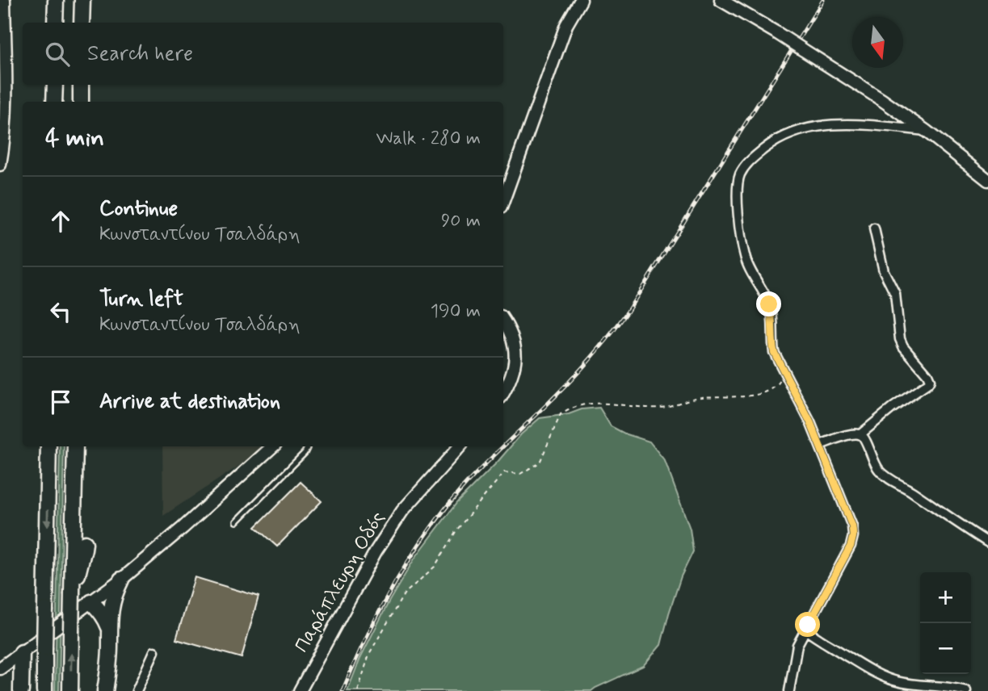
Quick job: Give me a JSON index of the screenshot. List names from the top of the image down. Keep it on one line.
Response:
{"streets":{"main road":["Παράπλευρη Οδός"]},"north":"bottom","page":{"search":"Search here","heading":["4 min","Walk · 280 m"],"list":[["Continue","Κωνσταντίνου Τσαλδάρη","90 m"],["Turn left","Κωνσταντίνου Τσαλδάρη","190 m"],"Arrive at destination"],"map_buttons":["+","−"]}}
